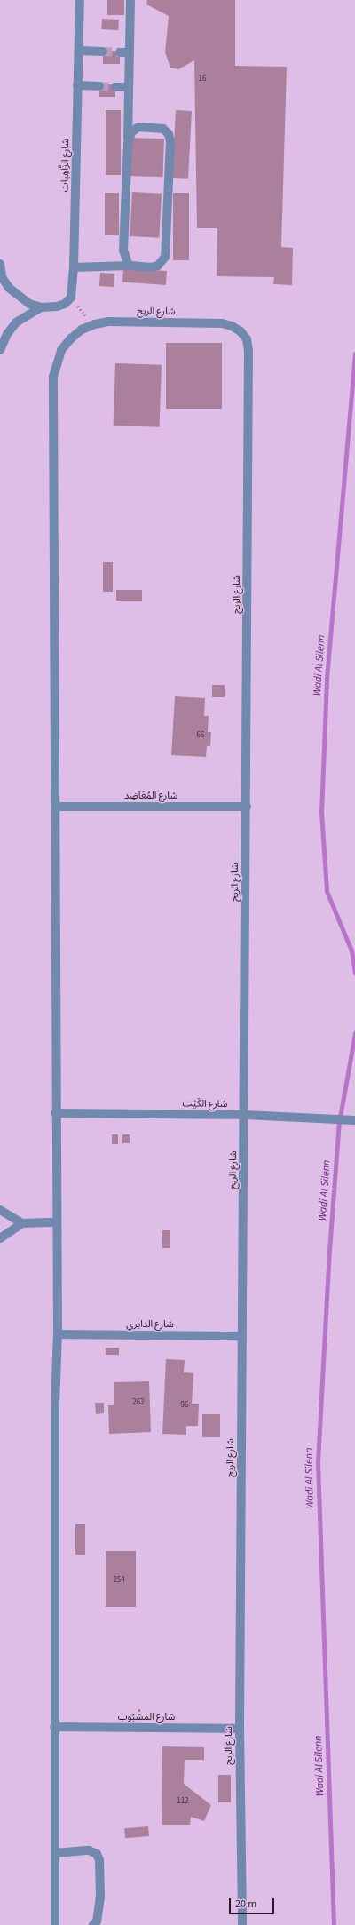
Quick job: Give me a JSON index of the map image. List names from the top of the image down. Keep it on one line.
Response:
{"streets":{"street":["شارع الزَّاهِيات","شارع الريح","شارع المُعَاضِد","شارع الكَيْت","شارع الدايري","شارع المَشْبُوب"]},"crossings":[["شارع الريح","شارع المُعَاضِد"],["شارع الريح","شارع الكَيْت"],["شارع الريح","شارع الدايري"],["شارع الريح","شارع المَشْبُوب"]],"water":["Wadi Al Silenn"],"house_numbers":["16","66","262","96","254","112"],"scale_bar":"20 m"}
